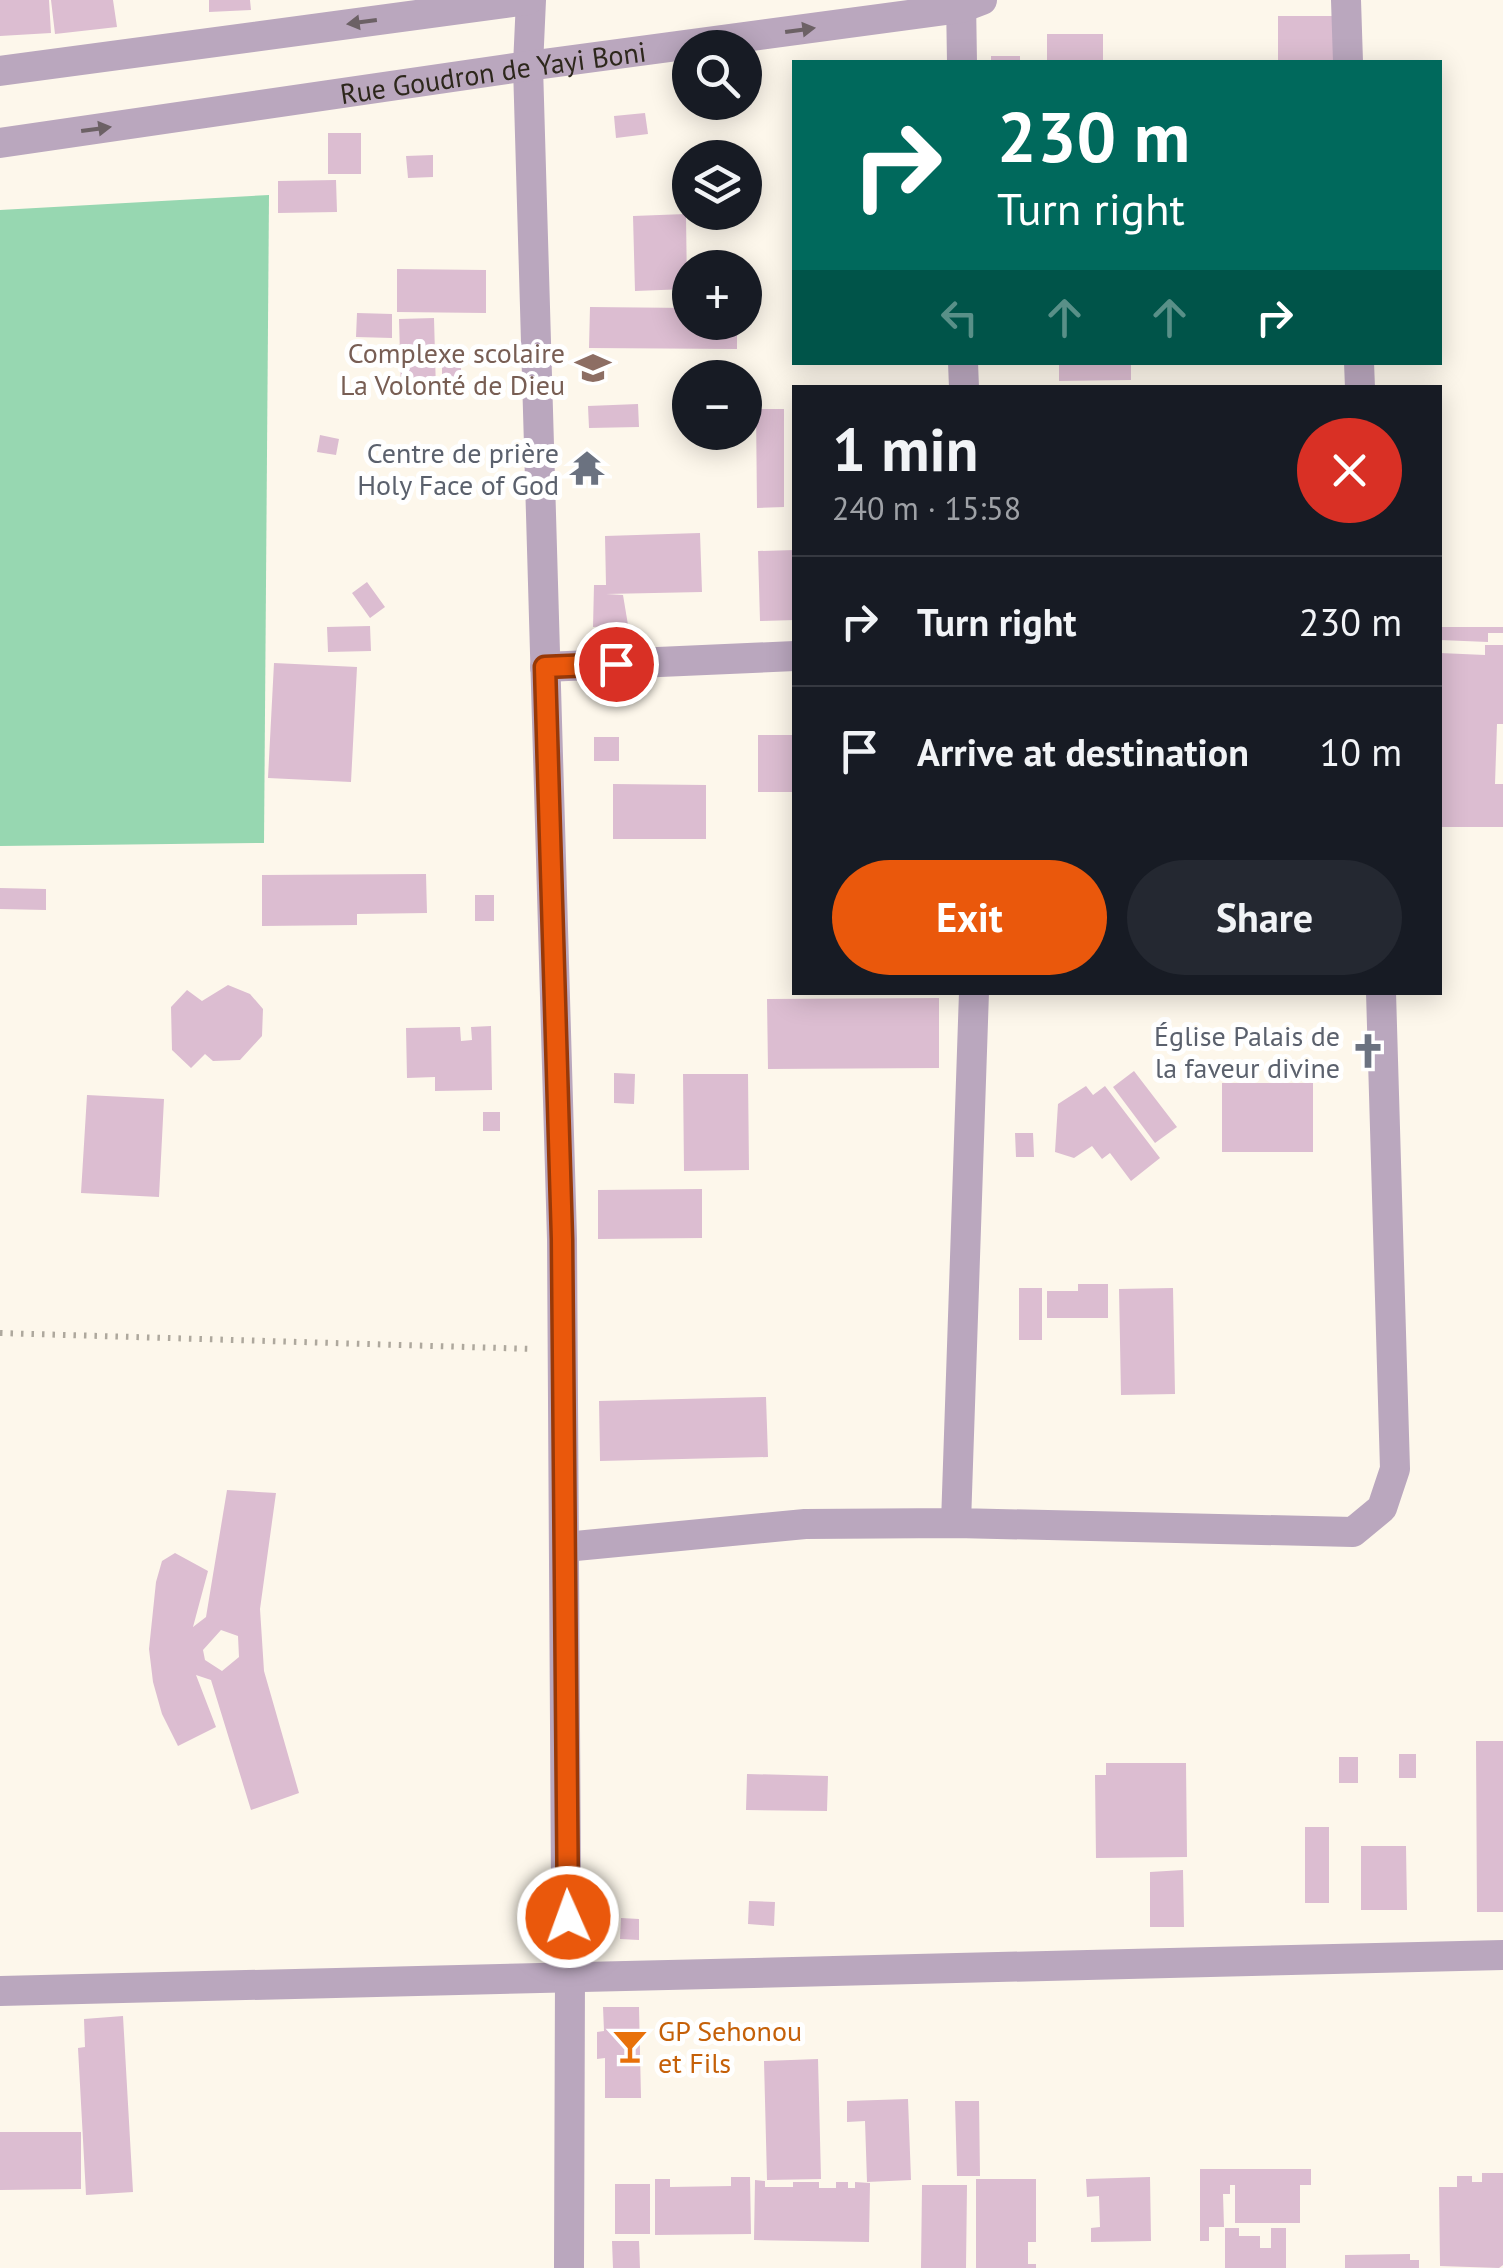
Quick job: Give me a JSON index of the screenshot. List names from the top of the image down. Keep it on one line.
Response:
{"streets":{"street":["Rue Goudron de Yayi Boni"]},"places":{"school or university":["Complexe scolaire La Volonté de Dieu"],"temple":["Centre de prière Holy Face of God"],"church":["Église Palais de la faveur divine"],"bar":["GP Sehonou et Fils"]},"page":{"map_buttons":["+","−"],"turn":["230 m","Turn right"],"heading":["1 min","240 m · 15:58"],"list":[{"name":"Turn right","value":"230 m"},{"name":"Arrive at destination","value":"10 m"}],"buttons":["Exit","Share"]}}
